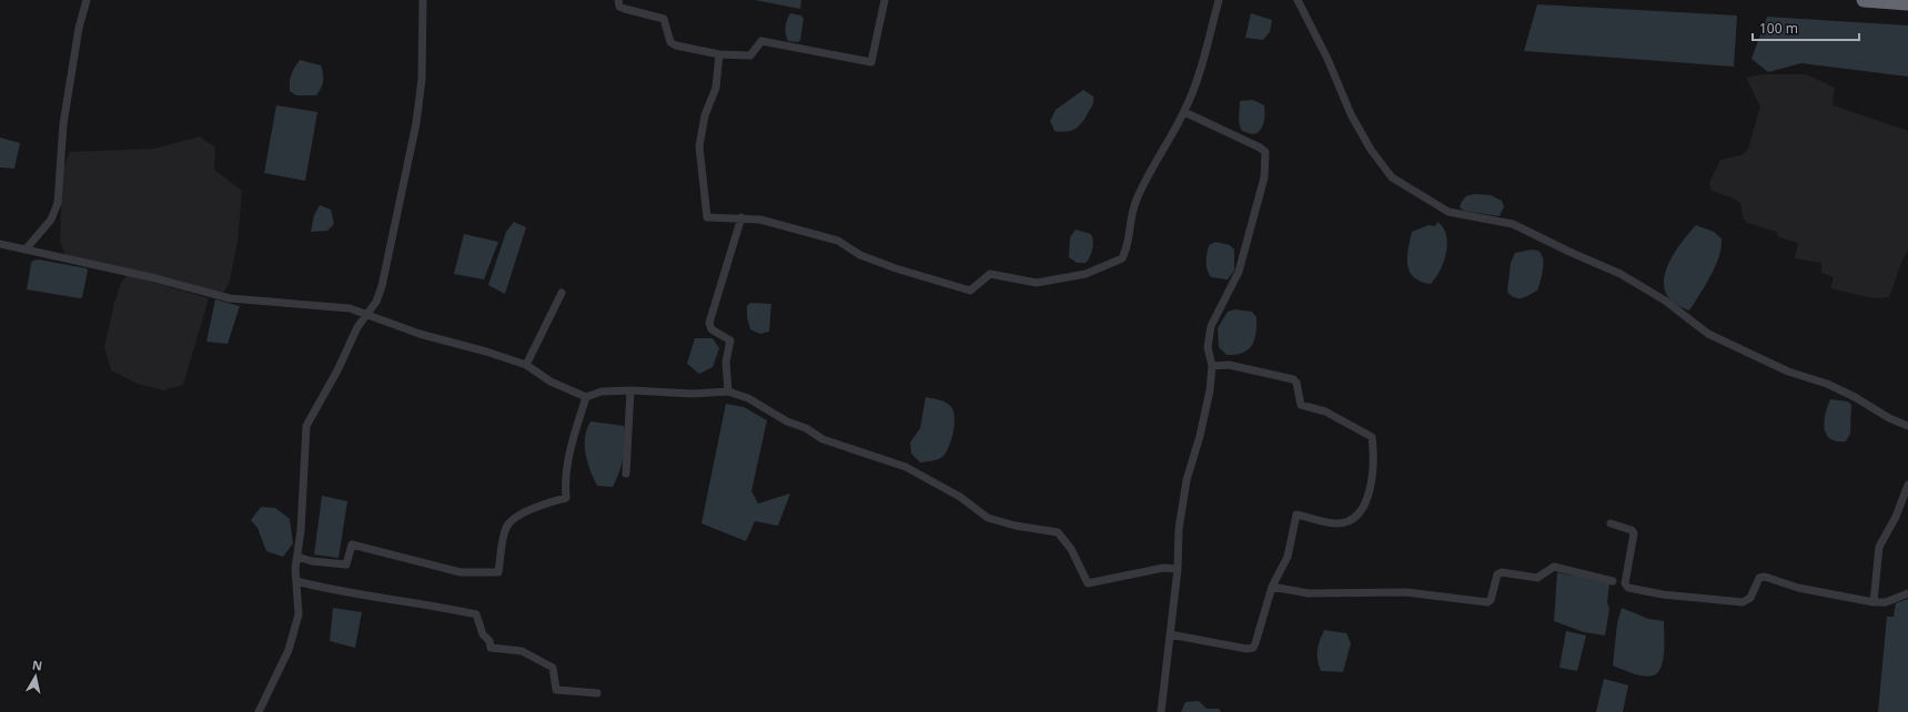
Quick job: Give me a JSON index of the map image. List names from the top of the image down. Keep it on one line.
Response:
{"scale_bar":"100 m","north":"top"}
